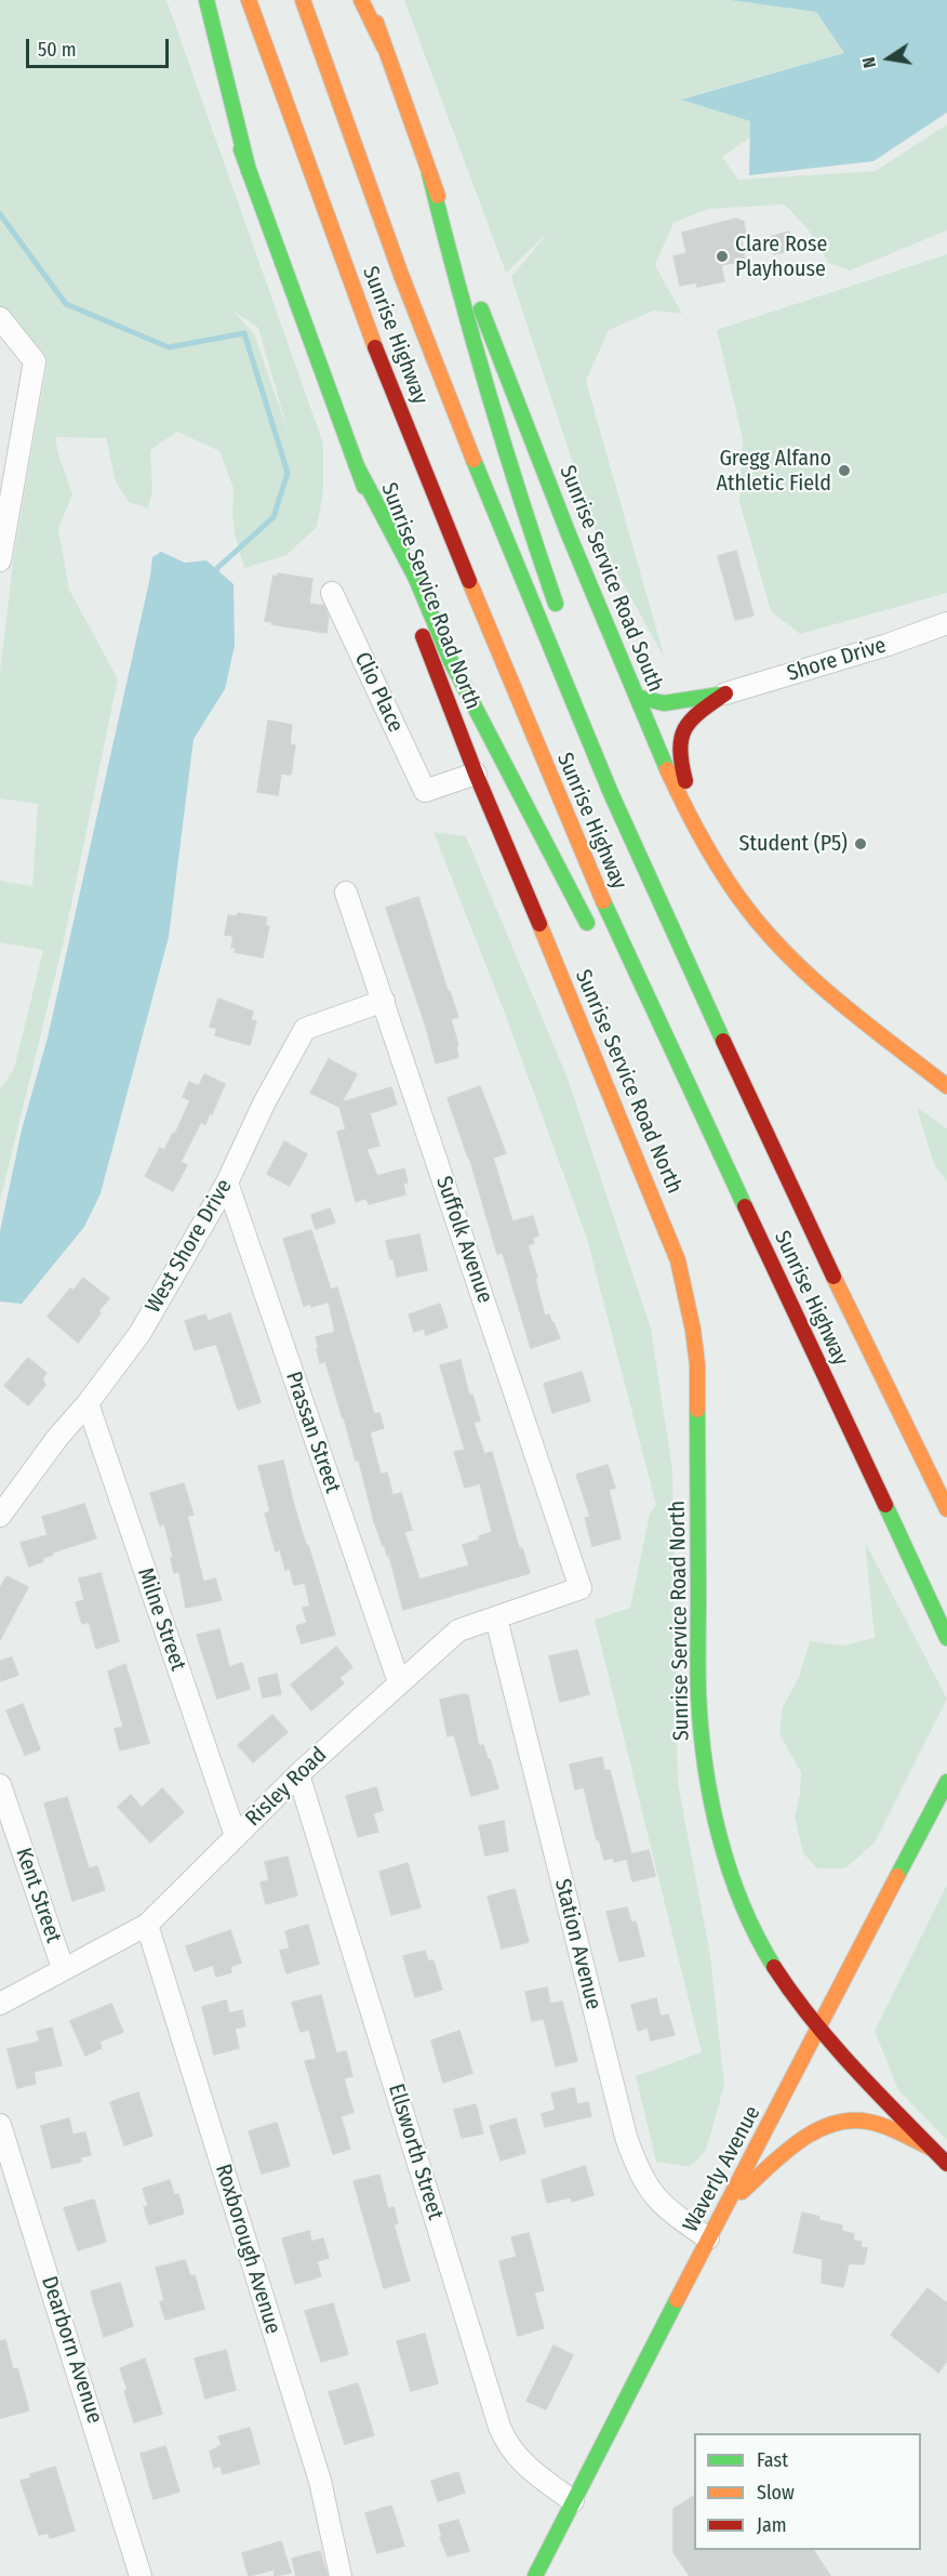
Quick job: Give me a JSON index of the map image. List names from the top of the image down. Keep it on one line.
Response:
{"streets":{"main road":["Sunrise Highway","Sunrise Service Road South","Sunrise Service Road North","Waverly Avenue"],"street":["Shore Drive","Clio Place","Suffolk Avenue","West Shore Drive","Prassan Street","Milne Street","Risley Road","Kent Street","Station Avenue","Ellsworth Street","Roxborough Avenue","Dearborn Avenue"]},"crossings":[["Sunrise Service Road North","Clio Place"],["Sunrise Service Road North","Waverly Avenue"],["Suffolk Avenue","West Shore Drive"],["Suffolk Avenue","Risley Road"],["West Shore Drive","Prassan Street"],["West Shore Drive","Milne Street"],["Prassan Street","Risley Road"],["Milne Street","Risley Road"],["Risley Road","Kent Street"],["Risley Road","Station Avenue"],["Risley Road","Ellsworth Street"],["Risley Road","Roxborough Avenue"],["Station Avenue","Waverly Avenue"],["Ellsworth Street","Waverly Avenue"]],"places":["Clare Rose Playhouse","Gregg Alfano Athletic Field","Student (P5)"],"legend":["Fast","Slow","Jam"],"scale_bar":"50 m","north":"left"}
